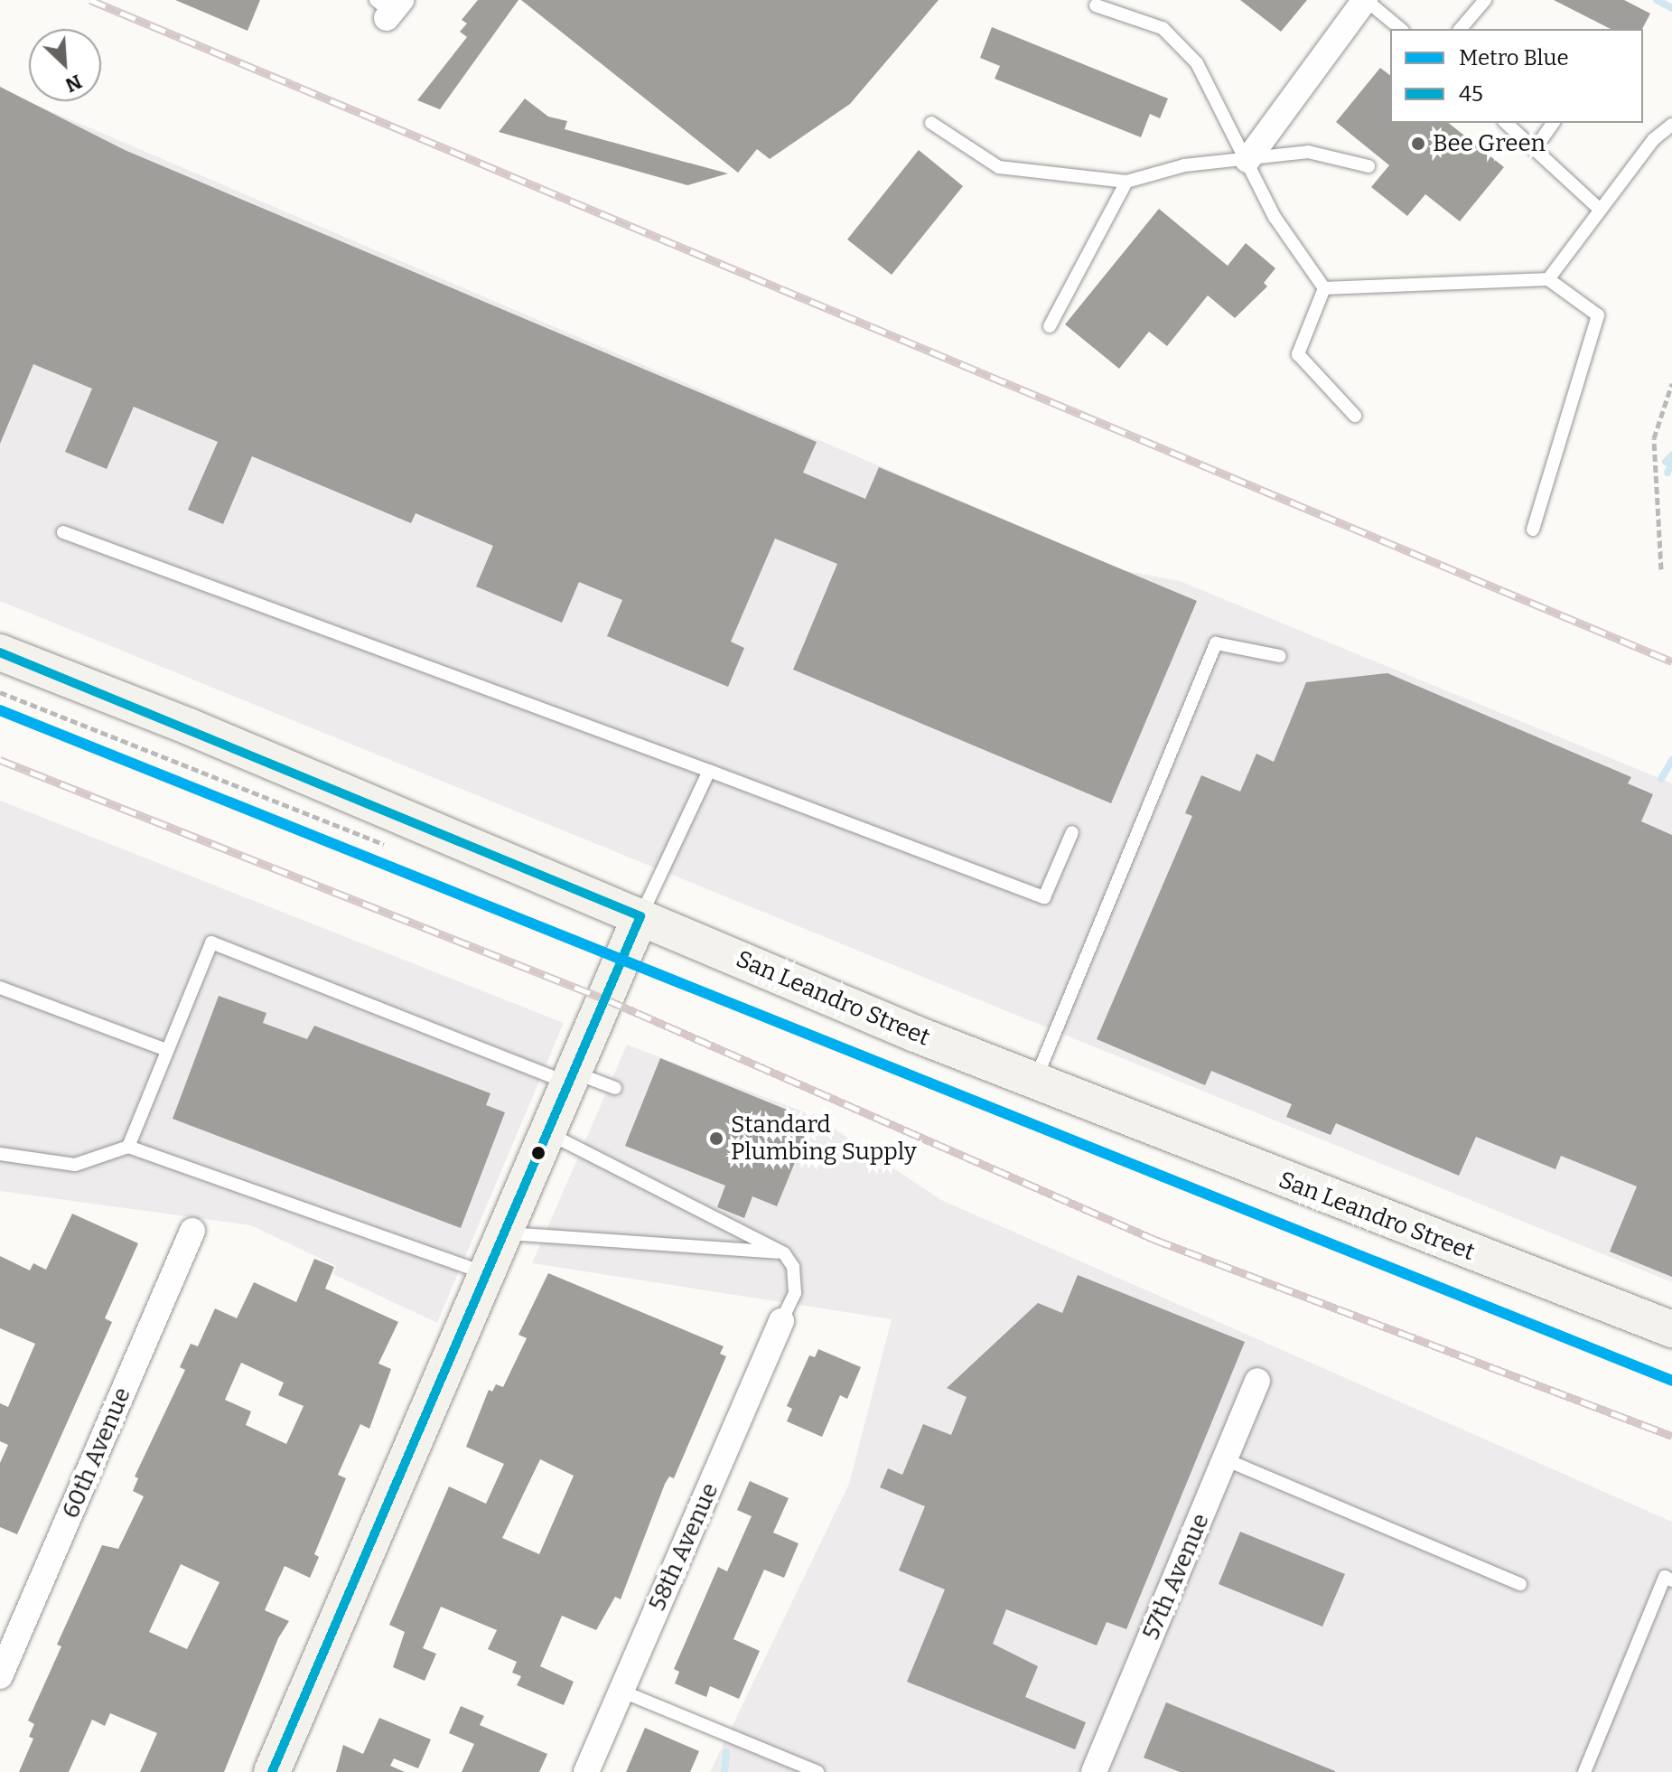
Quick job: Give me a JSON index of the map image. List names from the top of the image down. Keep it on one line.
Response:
{"streets":{"main road":["San Leandro Street"],"street":["60th Avenue","58th Avenue","57th Avenue"]},"places":["Bee Green","Standard Plumbing Supply"],"lines":["transit line 45","metro line Blue"],"legend":["Metro Blue","45"],"north":"bottom right"}
